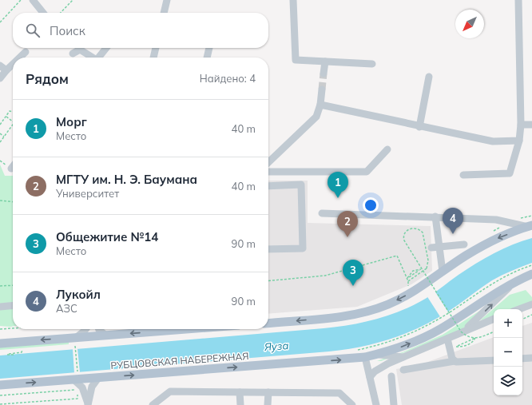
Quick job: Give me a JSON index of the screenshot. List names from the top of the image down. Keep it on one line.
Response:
{"streets":{"main road":["РУБЦОВСКАЯ НАБЕРЕЖНАЯ"]},"water":["Яуза"],"north":"bottom left","page":{"search":"Поиск","heading":["Рядом","Найдено: 4"],"list":[{"mark":"1","name":"Морг","note":"Место","value":"40 m"},{"mark":"2","name":"МГТУ им. Н. Э. Баумана","note":"Университет","value":"40 m"},{"mark":"3","name":"Общежитие №14","note":"Место","value":"90 m"},{"mark":"4","name":"Лукойл","note":"АЗС","value":"90 m"}],"pins":["1","4","2","3"],"map_buttons":["+","−"]}}
